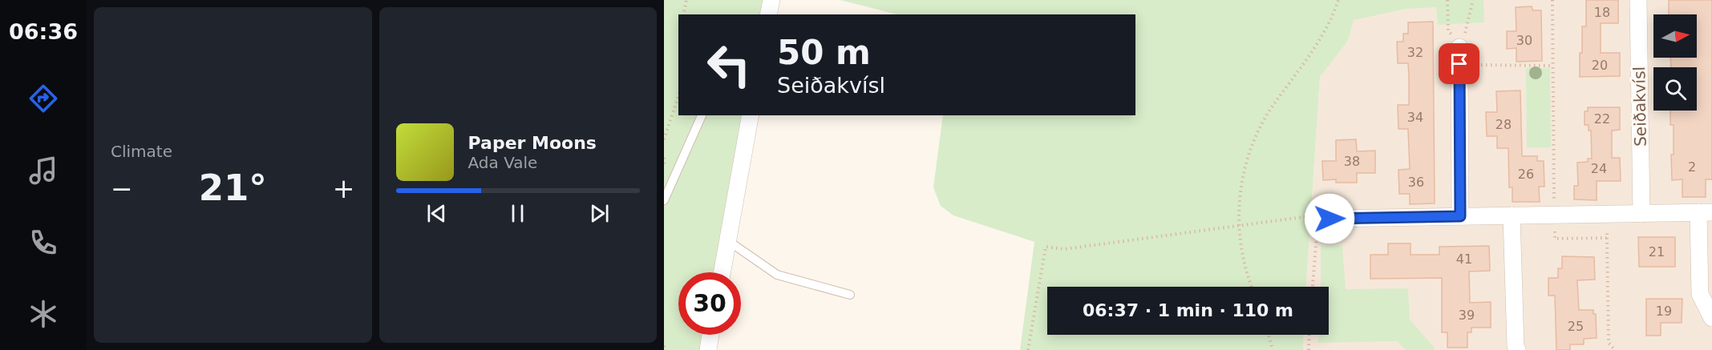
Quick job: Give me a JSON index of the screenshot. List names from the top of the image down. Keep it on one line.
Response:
{"streets":{"street":["Seiðakvísl"]},"house_numbers":["18","30","32","20","34","22","28","38","2","24","26","36","21","41","19","39","25"],"north":"right","page":{"tabs":"06:36","tile":"Climate","turn":["50 m","Seiðakvísl"],"song":["Paper Moons","Ada Vale"],"heat":["−","21°","+"],"limit":"30","trip":"06:37 · 1 min · 110 m"}}
